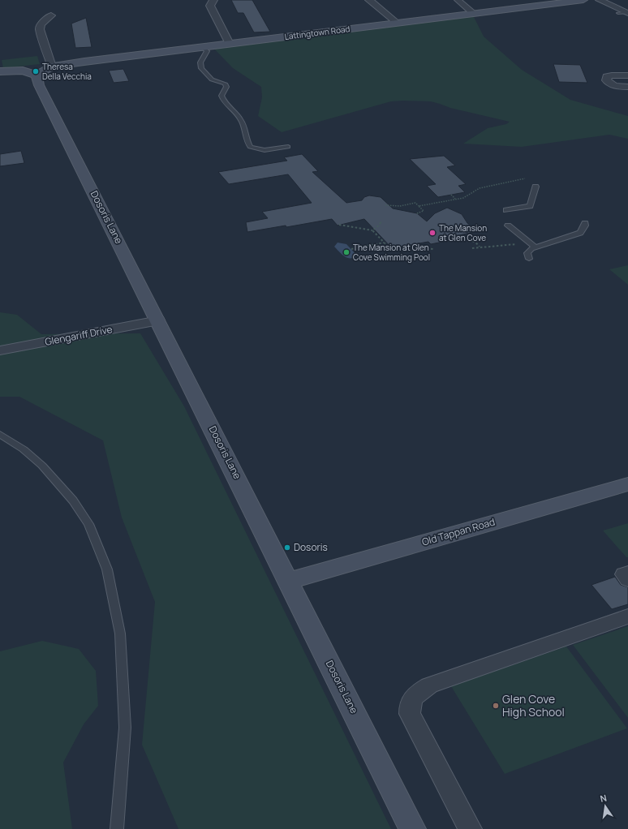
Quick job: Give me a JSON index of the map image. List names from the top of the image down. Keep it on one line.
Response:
{"streets":{"street":["Lattingtown Road","Dosoris Lane","Glengariff Drive","Old Tappan Road"]},"crossings":[["Lattingtown Road","Dosoris Lane"],["Dosoris Lane","Glengariff Drive"],["Dosoris Lane","Old Tappan Road"]],"places":["Theresa Della Vecchia","The Mansion at Glen Cove","The Mansion at Glen Cove Swimming Pool","Dosoris","Glen Cove High School"],"north":"top"}
